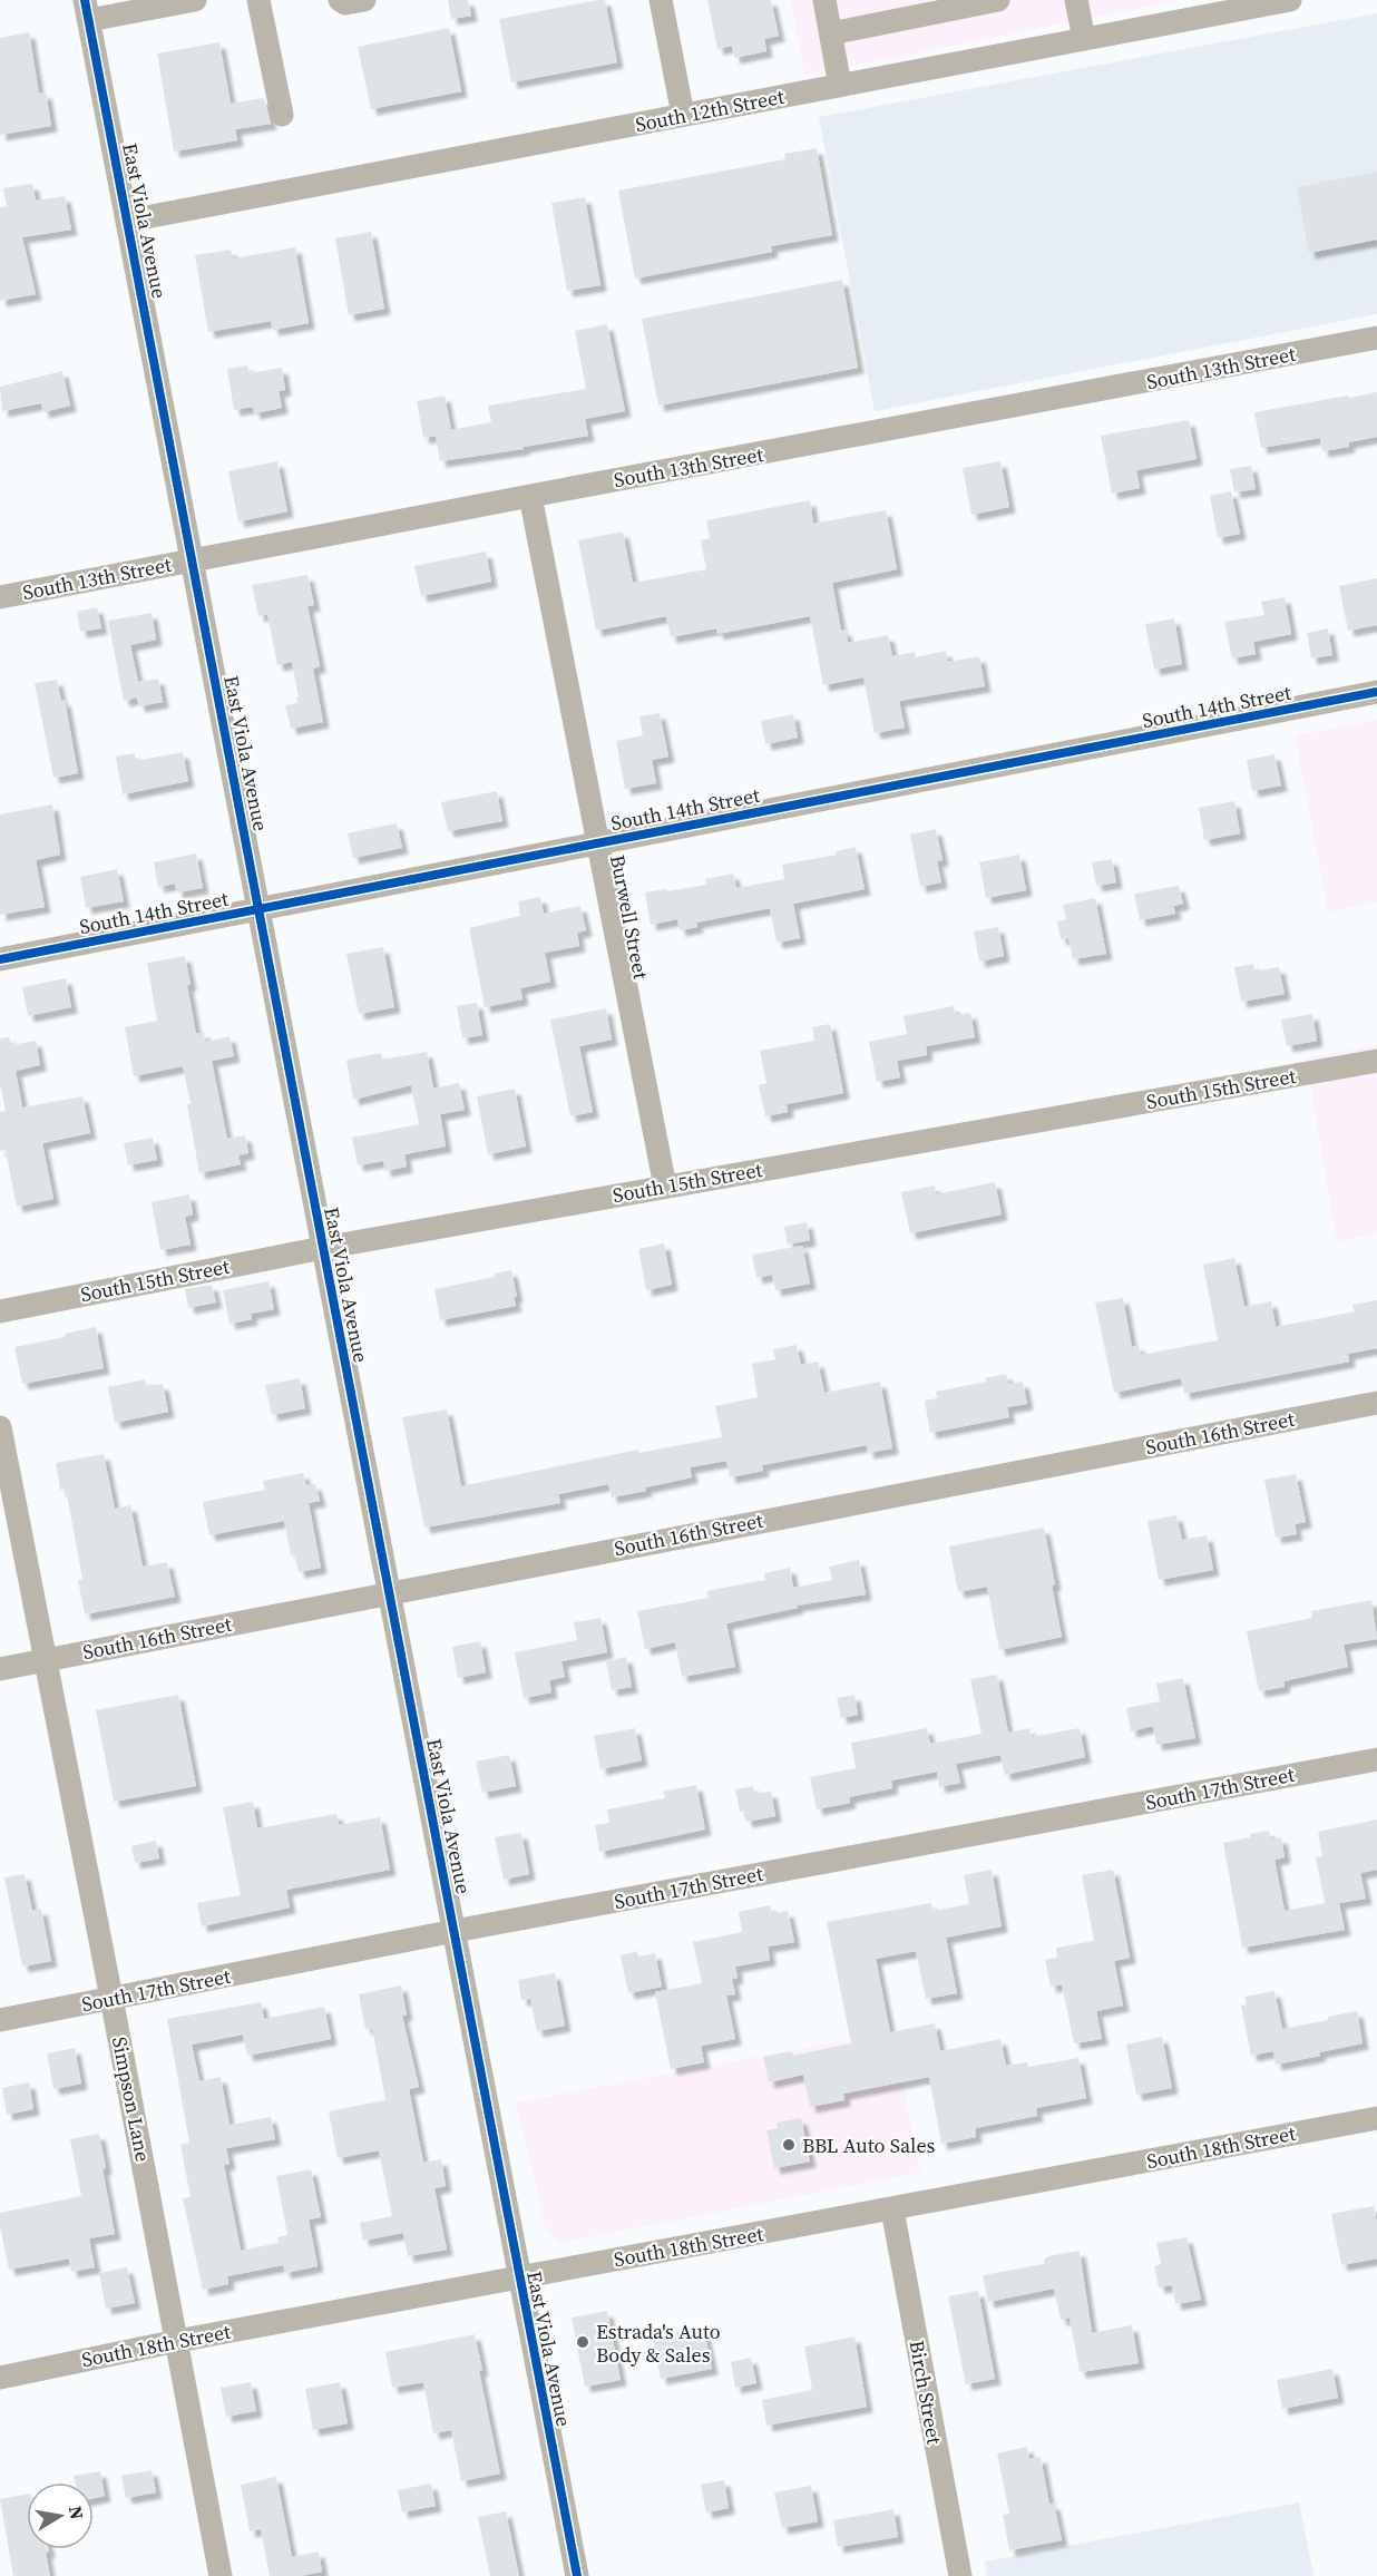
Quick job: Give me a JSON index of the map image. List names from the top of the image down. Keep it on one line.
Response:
{"streets":{"street":["South 12th Street","East Viola Avenue","South 13th Street","South 14th Street","Burwell Street","South 15th Street","South 16th Street","South 17th Street","Simpson Lane","South 18th Street","Birch Street"]},"crossings":[["South 12th Street","East Viola Avenue"],["East Viola Avenue","South 13th Street"],["East Viola Avenue","South 14th Street"],["East Viola Avenue","South 15th Street"],["East Viola Avenue","South 16th Street"],["East Viola Avenue","South 17th Street"],["East Viola Avenue","South 18th Street"],["South 13th Street","Burwell Street"],["South 14th Street","Burwell Street"],["Burwell Street","South 15th Street"],["South 16th Street","Simpson Lane"],["South 17th Street","Simpson Lane"],["Simpson Lane","South 18th Street"],["South 18th Street","Birch Street"]],"places":["BBL Auto Sales","Estrada's Auto Body & Sales"],"north":"right"}
